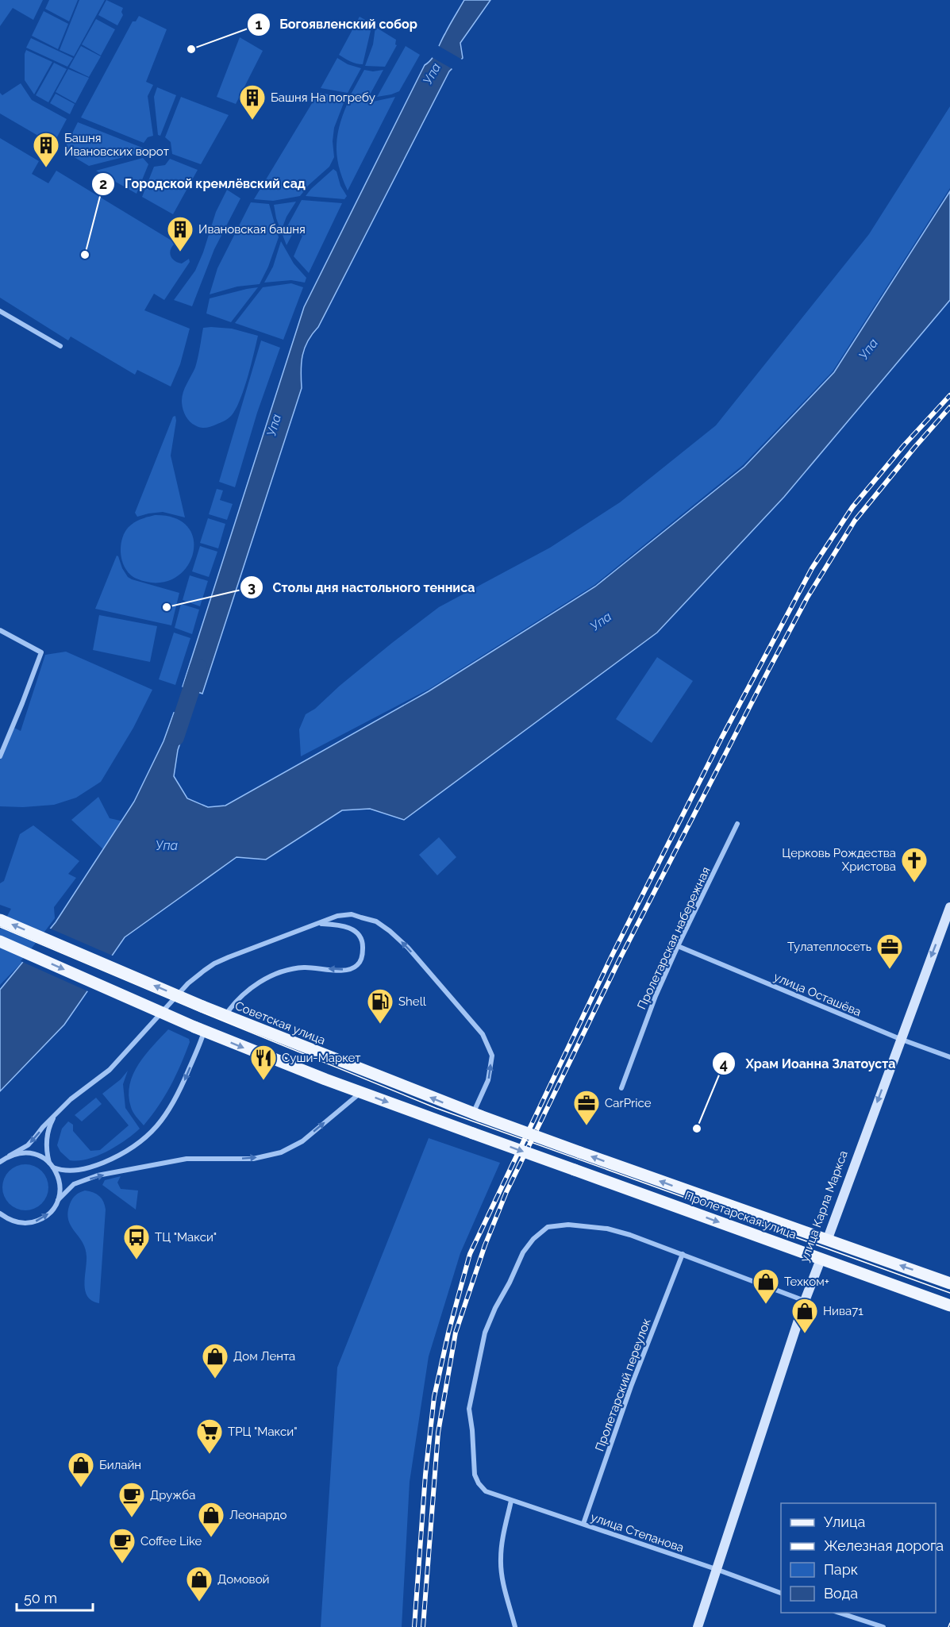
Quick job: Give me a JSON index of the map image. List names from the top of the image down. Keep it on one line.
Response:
{"streets":{"main road":["Советская улица","улица Карла Маркса","Пролетарская улица"],"street":["Пролетарская набережная","улица Осташёва","Пролетарский переулок","улица Степанова"]},"crossings":[["Пролетарская набережная","улица Осташёва"],["улица Осташёва","улица Карла Маркса"],["Советская улица","Пролетарская улица"],["улица Карла Маркса","Пролетарская улица"],["улица Карла Маркса","улица Степанова"],["Пролетарский переулок","улица Степанова"]],"one_way":["улица Карла Маркса"],"water":["Упа"],"places":{"other":["Богоявленский собор","Городской кремлёвский сад","Cтолы дня настольного тенниса","Храм Иоанна Златоуста"],"building":["Башня На погребу","Башня Ивановских ворот","Ивановская башня"],"church":["Церковь Рождества Христова"],"office":["Тулатеплосеть","CarPrice"],"fuel station":["Shell"],"restaurant":["Суши-Маркет"],"bus stop":["ТЦ \"Макси\""],"shop":["Техком+","Нива71","Дом Лента","Билайн","Леонардо","Домовой"],"supermarket":["ТРЦ \"Макси\""],"cafe":["Дружба","Coffee Like"]},"legend":["Улица","Железная дорога","Парк","Вода"],"scale_bar":"50 m"}
